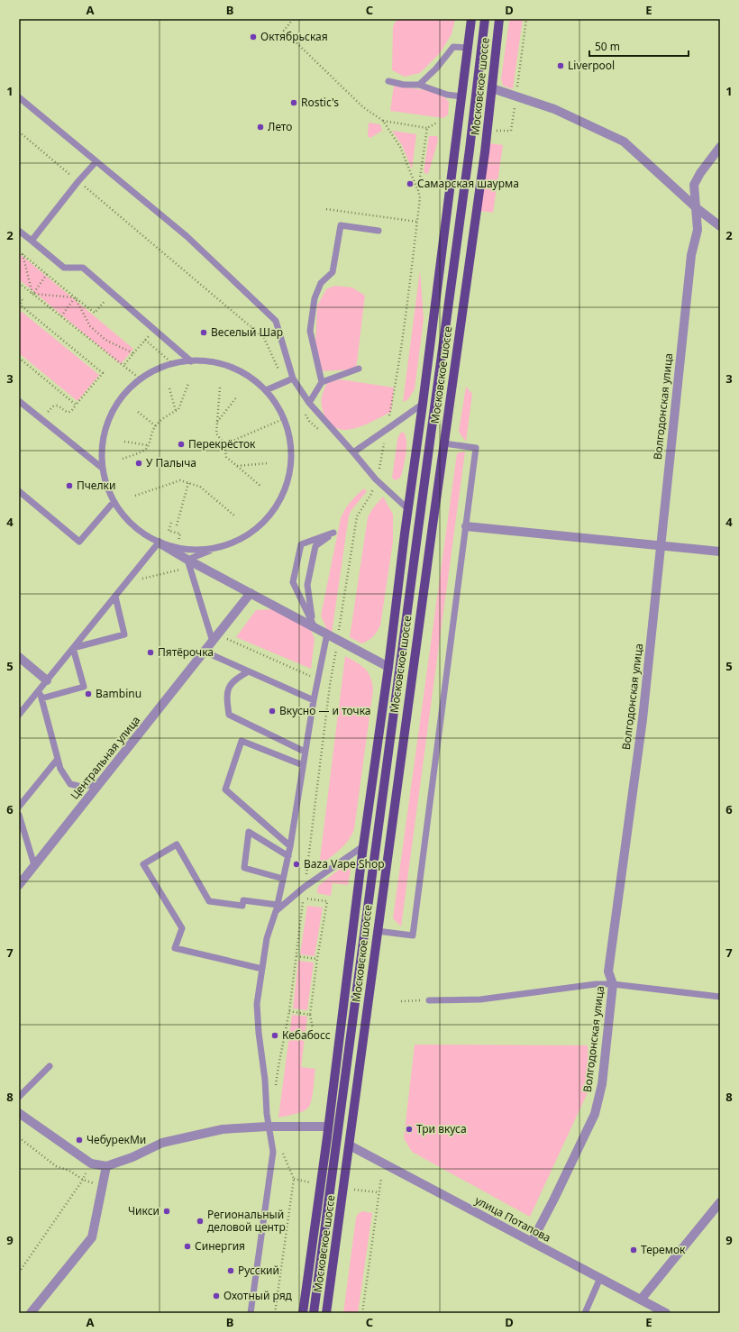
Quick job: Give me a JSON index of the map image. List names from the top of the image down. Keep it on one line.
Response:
{"streets":{"main road":["Московское шоссе"],"street":["Волгодонская улица","Центральная улица","улица Потапова"]},"crossings":[["Московское шоссе","улица Потапова"],["Волгодонская улица","улица Потапова"]],"places":["Октябрьская","Liverpool","Rostic's","Лето","Самарская шаурма","Веселый Шар","Перекрёсток","У Палыча","Пчелки","Пятёрочка","Bambinu","Вкусно — и точка","Baza Vape Shop","Кебабосс","Три вкуса","ЧебурекМи","Чикси","Региональный деловой центр","Синергия","Теремок","Русский","Охотный ряд"],"scale_bar":"50 m","grid":{"columns":["A","B","C","D","E"],"rows":["1","2","3","4","5","6","7","8","9"]}}
